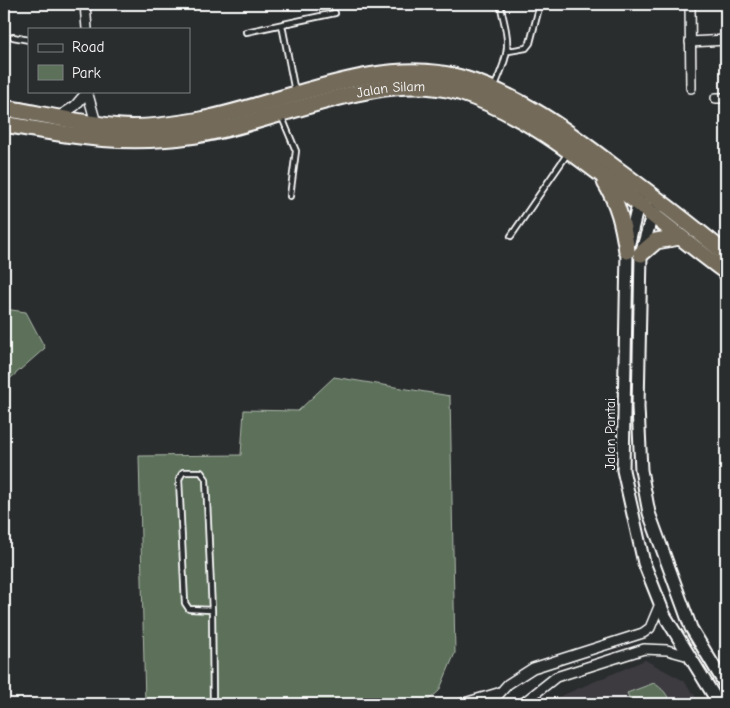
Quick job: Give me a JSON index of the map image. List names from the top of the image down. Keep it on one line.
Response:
{"streets":{"highway":["Jalan Silam"],"street":["Jalan Pantai"]},"crossings":[["Jalan Silam","Jalan Pantai"]],"legend":["Road","Park"]}
